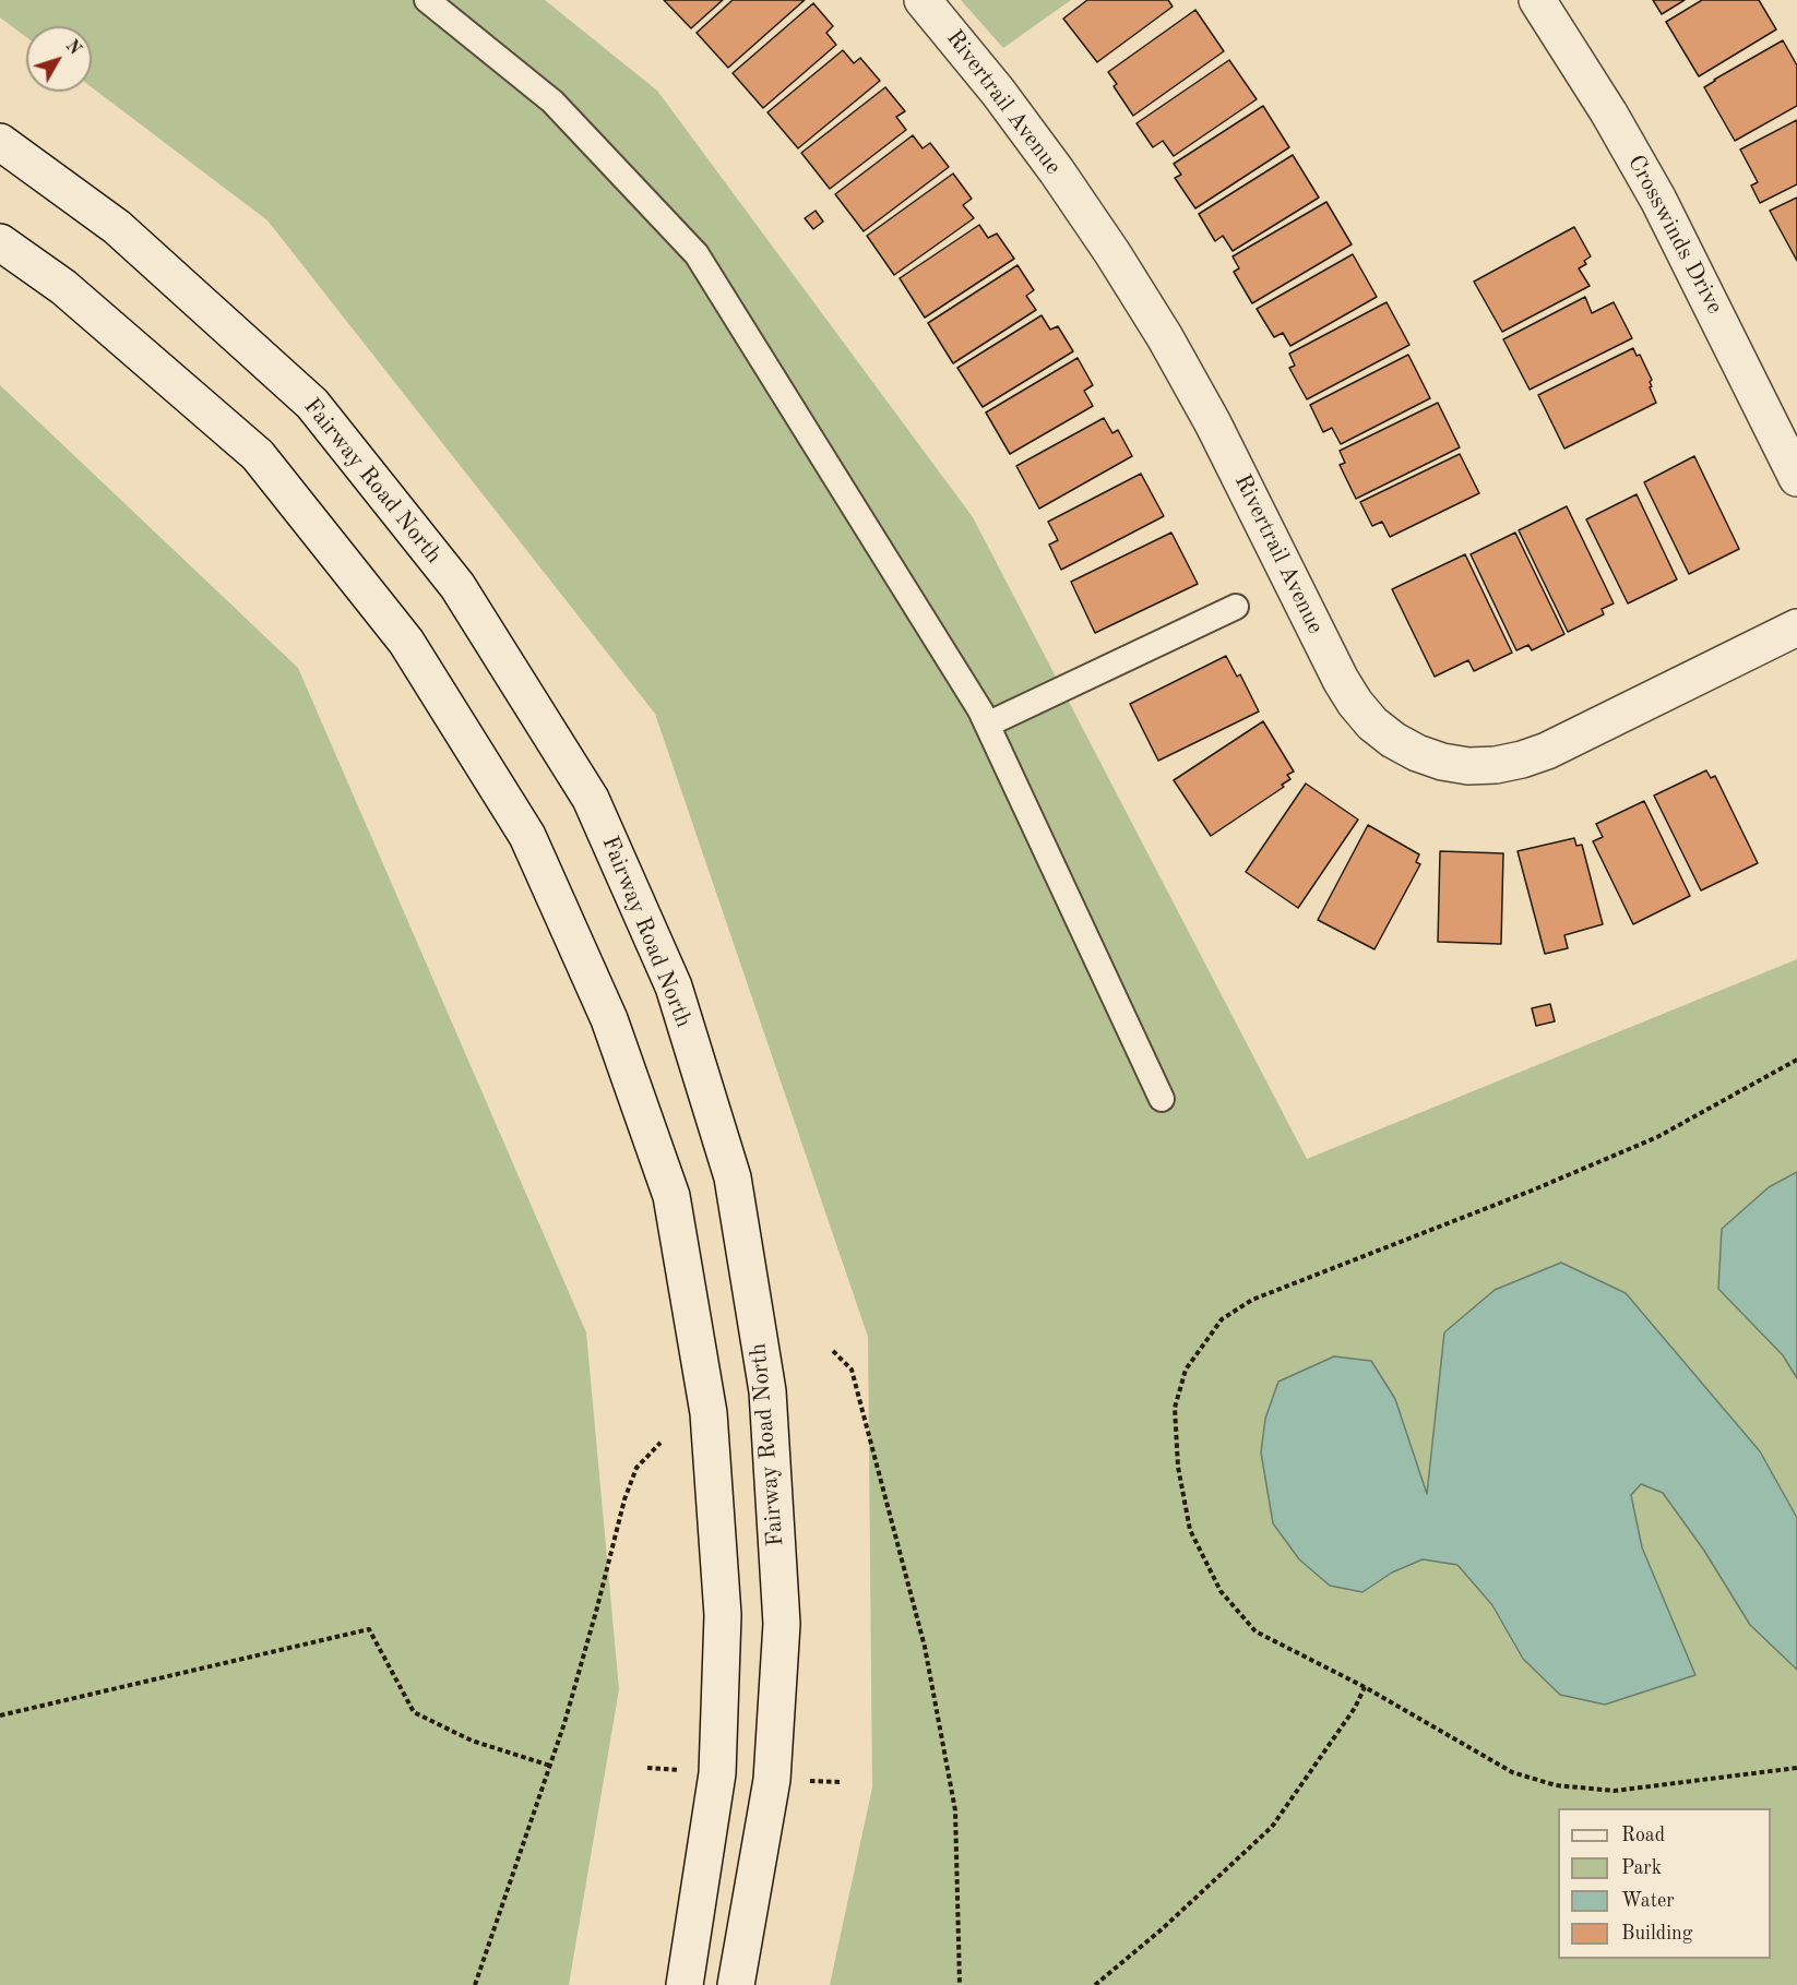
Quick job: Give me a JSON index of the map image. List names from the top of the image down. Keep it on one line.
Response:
{"streets":{"main road":["Rivertrail Avenue","Crosswinds Drive","Fairway Road North"]},"legend":["Road","Park","Water","Building"],"north":"top right"}
